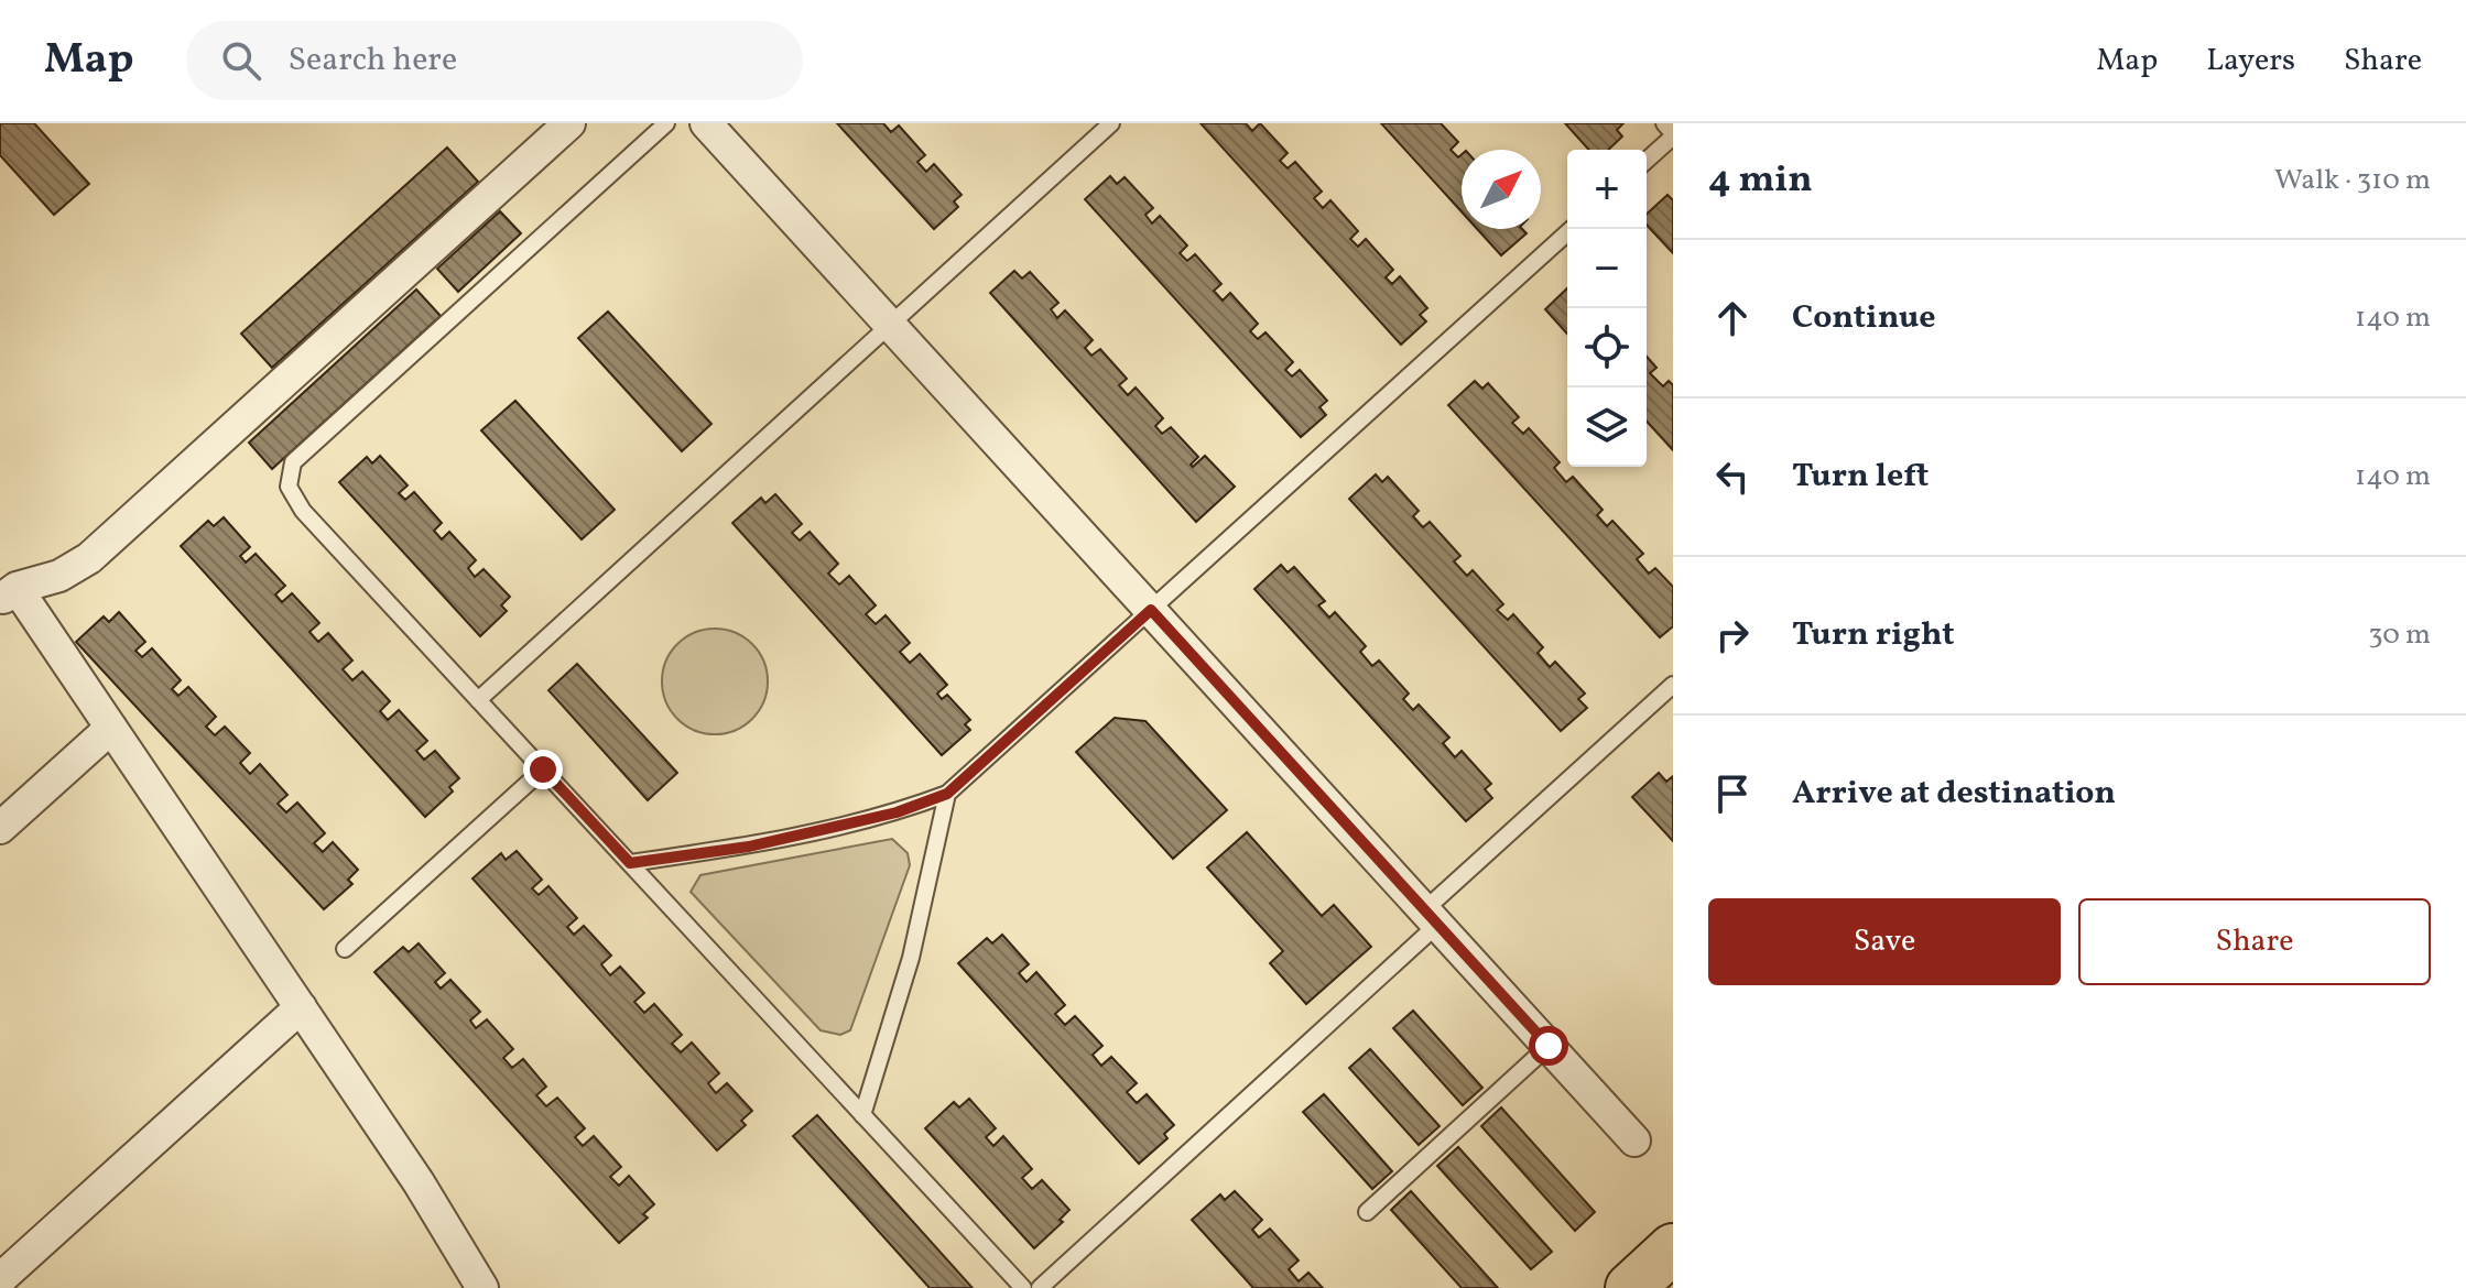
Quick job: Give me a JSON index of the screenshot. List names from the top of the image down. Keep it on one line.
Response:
{"north":"top right","page":{"header":"Map","search":"Search here","nav":["Map","Layers","Share"],"heading":["4 min","Walk · 310 m"],"map_buttons":["+","−"],"list":[["Continue","140 m"],["Turn left","140 m"],["Turn right","30 m"],"Arrive at destination"],"buttons":["Save","Share"]}}
